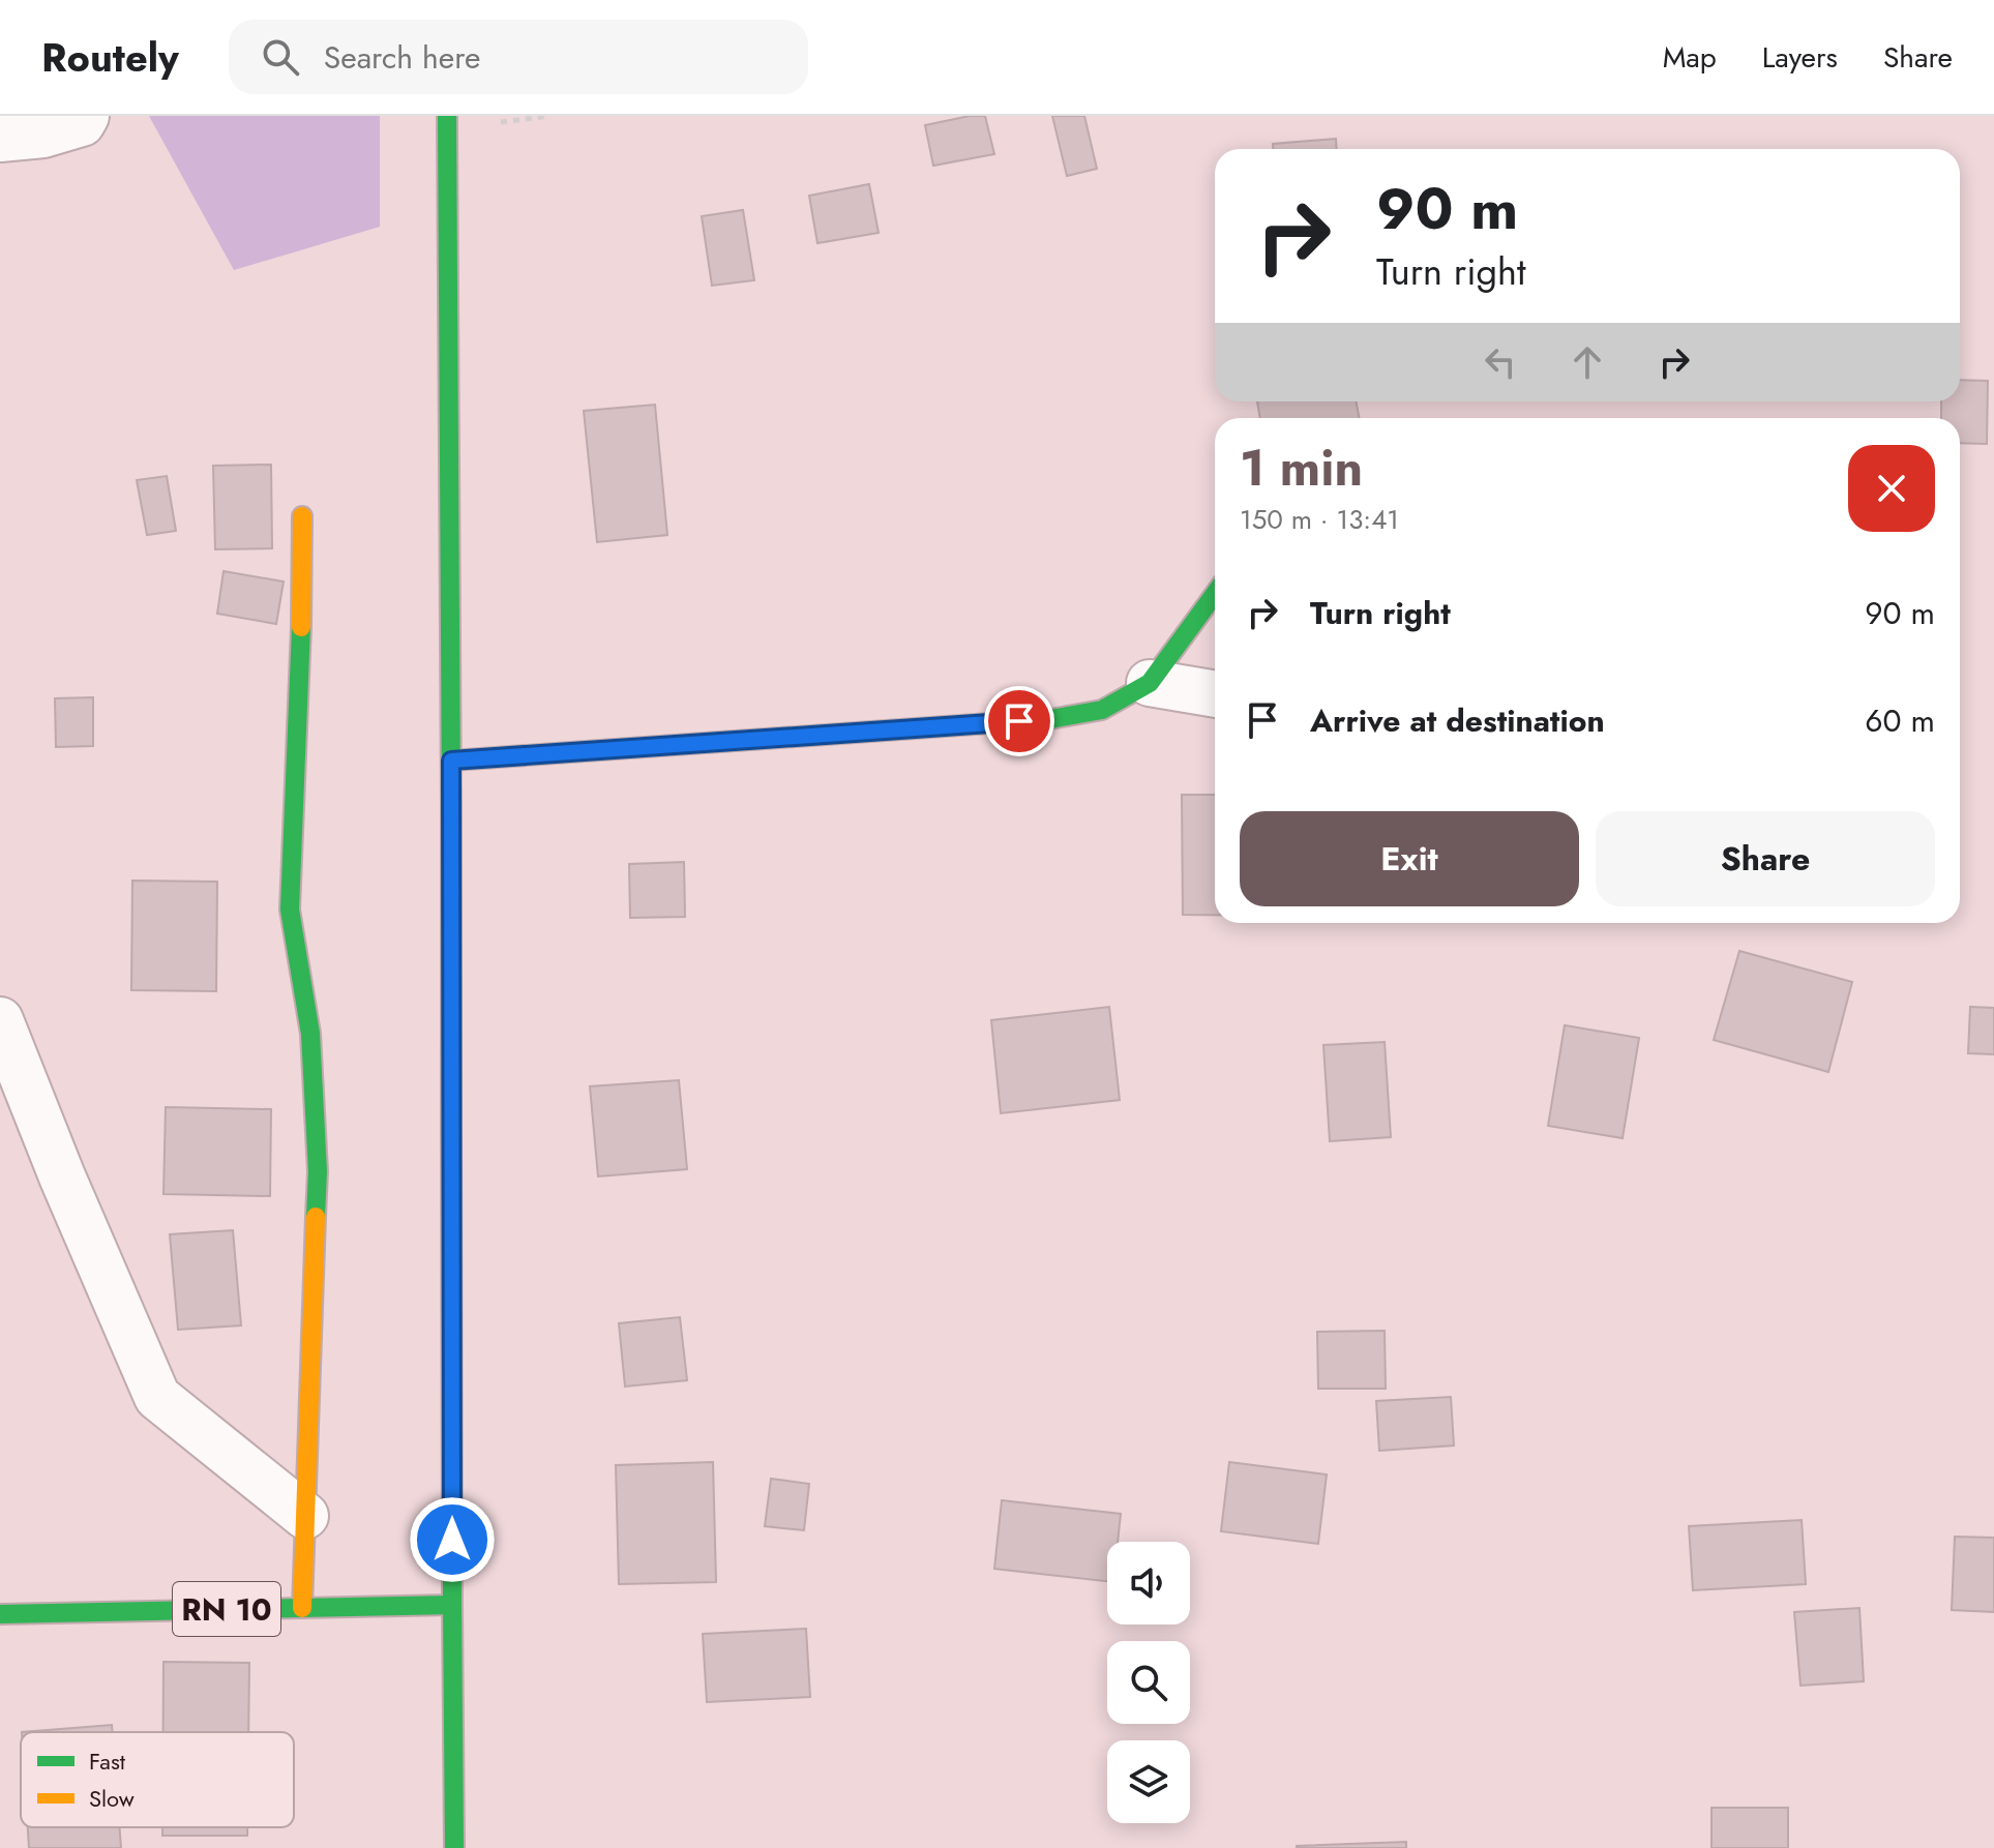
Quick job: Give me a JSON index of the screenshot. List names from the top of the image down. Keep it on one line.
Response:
{"streets":{"street":["RN 10"]},"legend":["Fast","Slow"],"page":{"header":"Routely","search":"Search here","nav":["Map","Layers","Share"],"turn":["90 m","Turn right"],"heading":["1 min","150 m · 13:41"],"list":[{"name":"Turn right","value":"90 m"},{"name":"Arrive at destination","value":"60 m"}],"buttons":["Exit","Share"]}}
